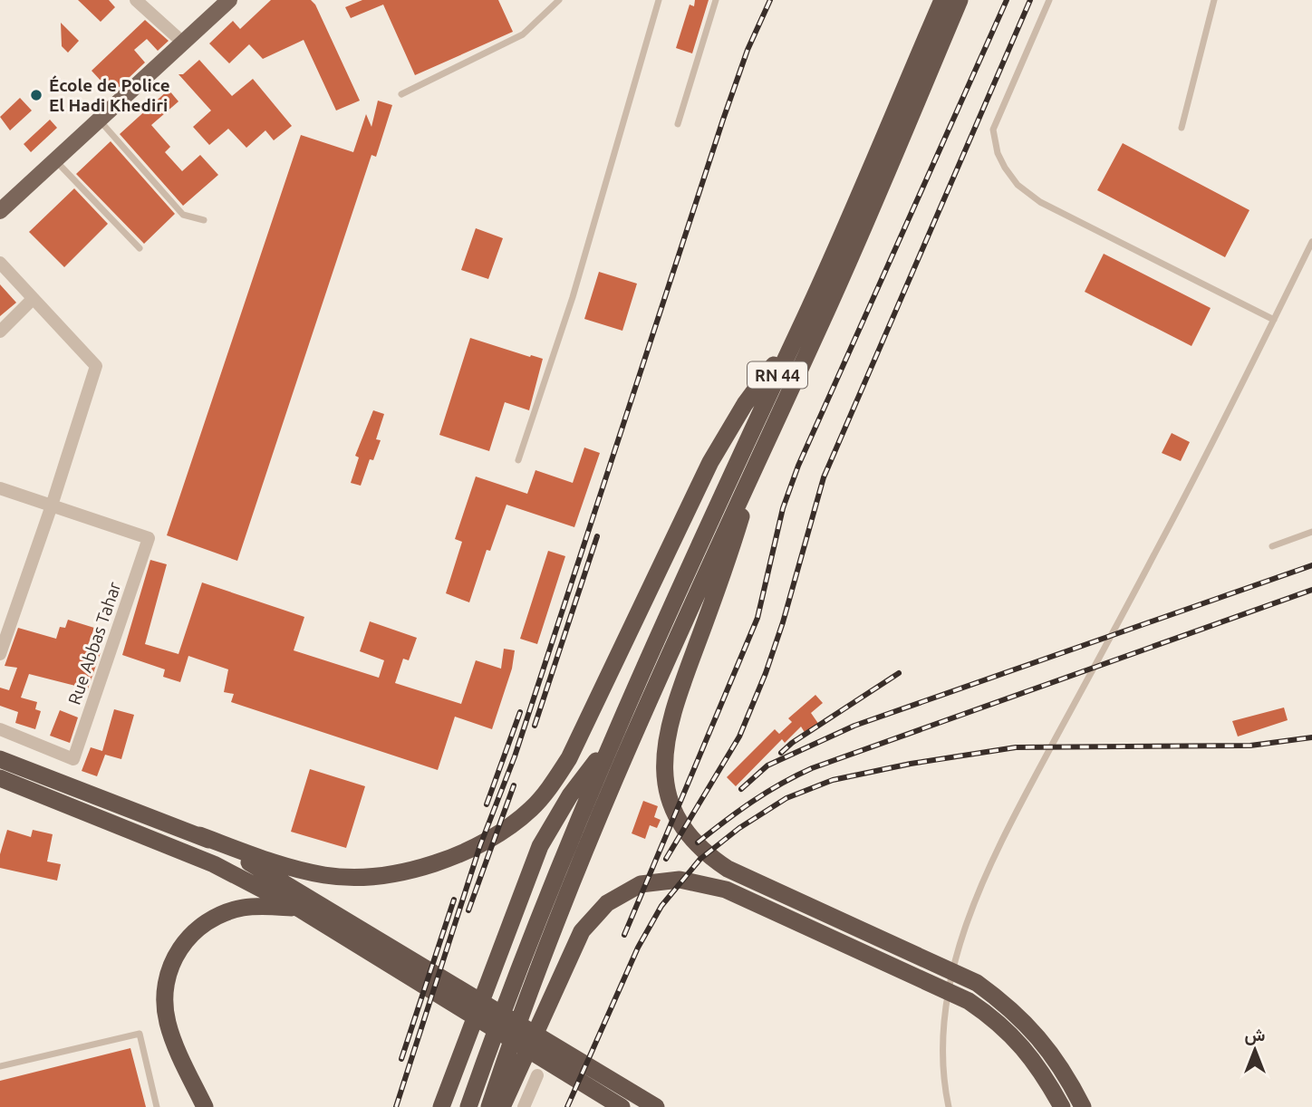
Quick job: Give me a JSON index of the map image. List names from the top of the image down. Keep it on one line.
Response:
{"streets":{"highway":["RN 44"],"street":["Rue Abbas Tahar"]},"places":["École de Police El Hadi Khediri"],"north":"top"}
